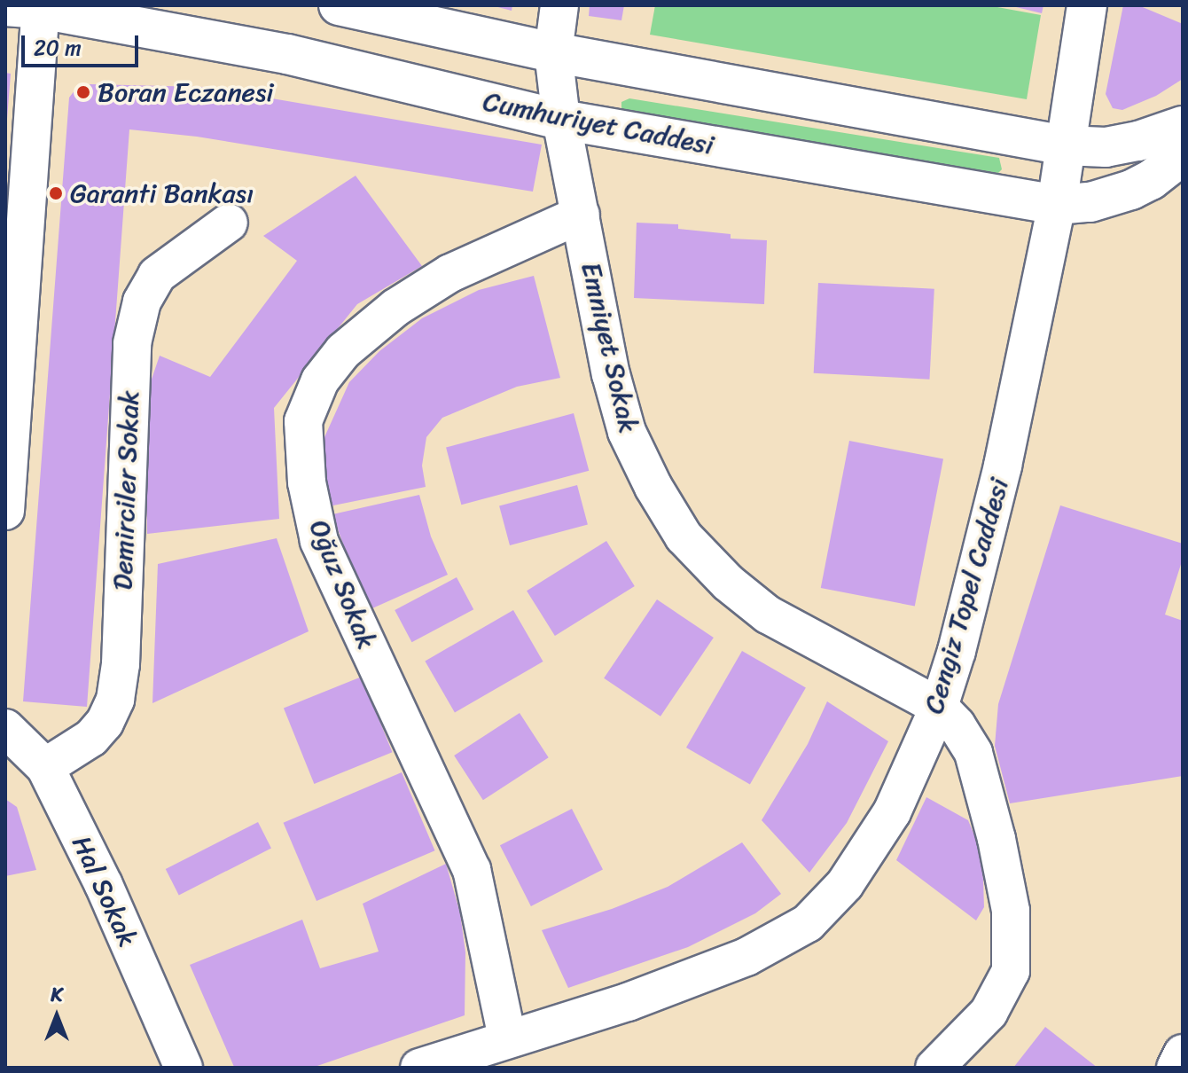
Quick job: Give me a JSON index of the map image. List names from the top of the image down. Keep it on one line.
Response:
{"streets":{"main road":["Cumhuriyet Caddesi"],"street":["Emniyet Sokak","Demirciler Sokak","Oğuz Sokak","Cengiz Topel Caddesi","Hal Sokak"]},"crossings":[["Cumhuriyet Caddesi","Emniyet Sokak"],["Cumhuriyet Caddesi","Cengiz Topel Caddesi"],["Emniyet Sokak","Oğuz Sokak"],["Emniyet Sokak","Cengiz Topel Caddesi"],["Demirciler Sokak","Hal Sokak"],["Oğuz Sokak","Cengiz Topel Caddesi"]],"places":["Boran Eczanesi","Garanti Bankası"],"scale_bar":"20 m","north":"top"}
